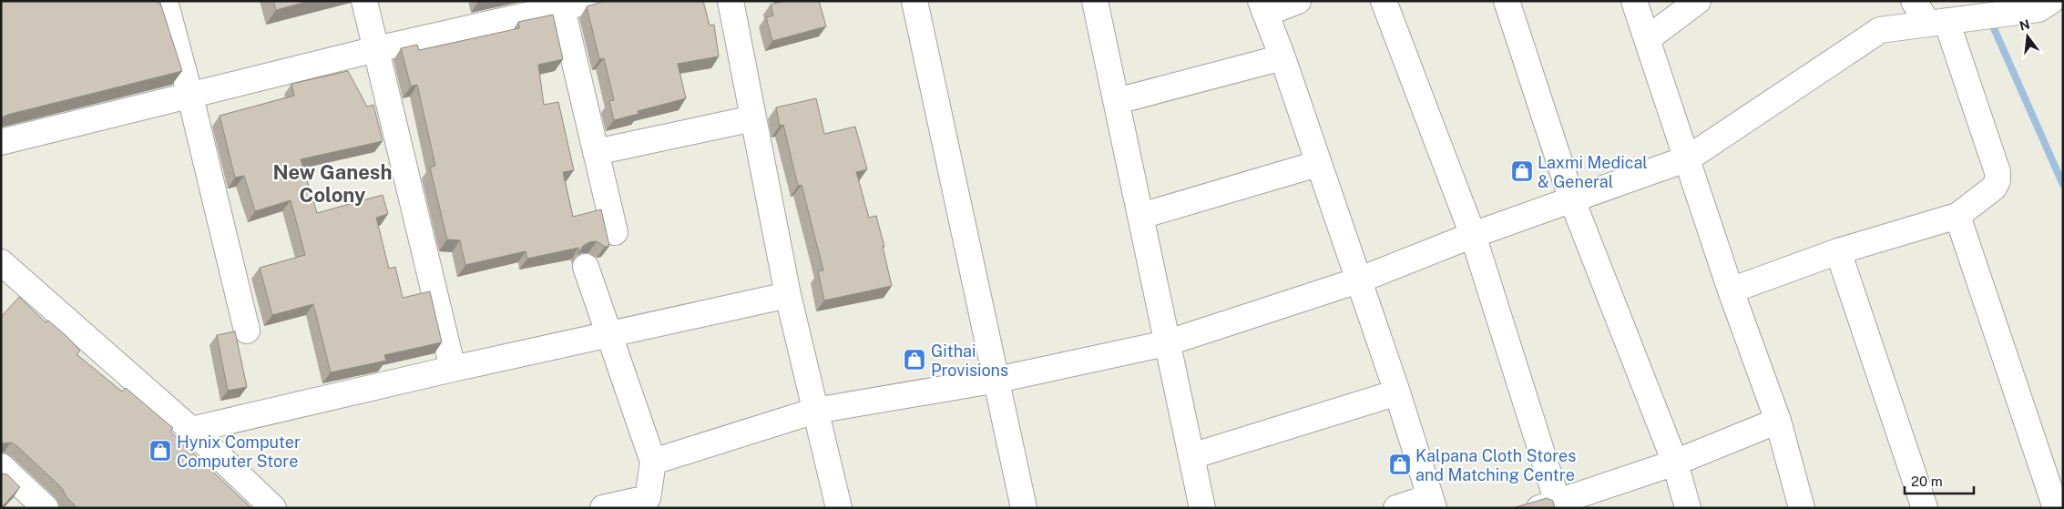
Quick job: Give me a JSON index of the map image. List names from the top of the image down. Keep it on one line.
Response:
{"districts":["New Ganesh Colony"],"places":{"shop":["Laxmi Medical & General","Githai Provisions","Hynix Computer Computer Store","Kalpana Cloth Stores and Matching Centre"]},"scale_bar":"20 m","north":"top"}
